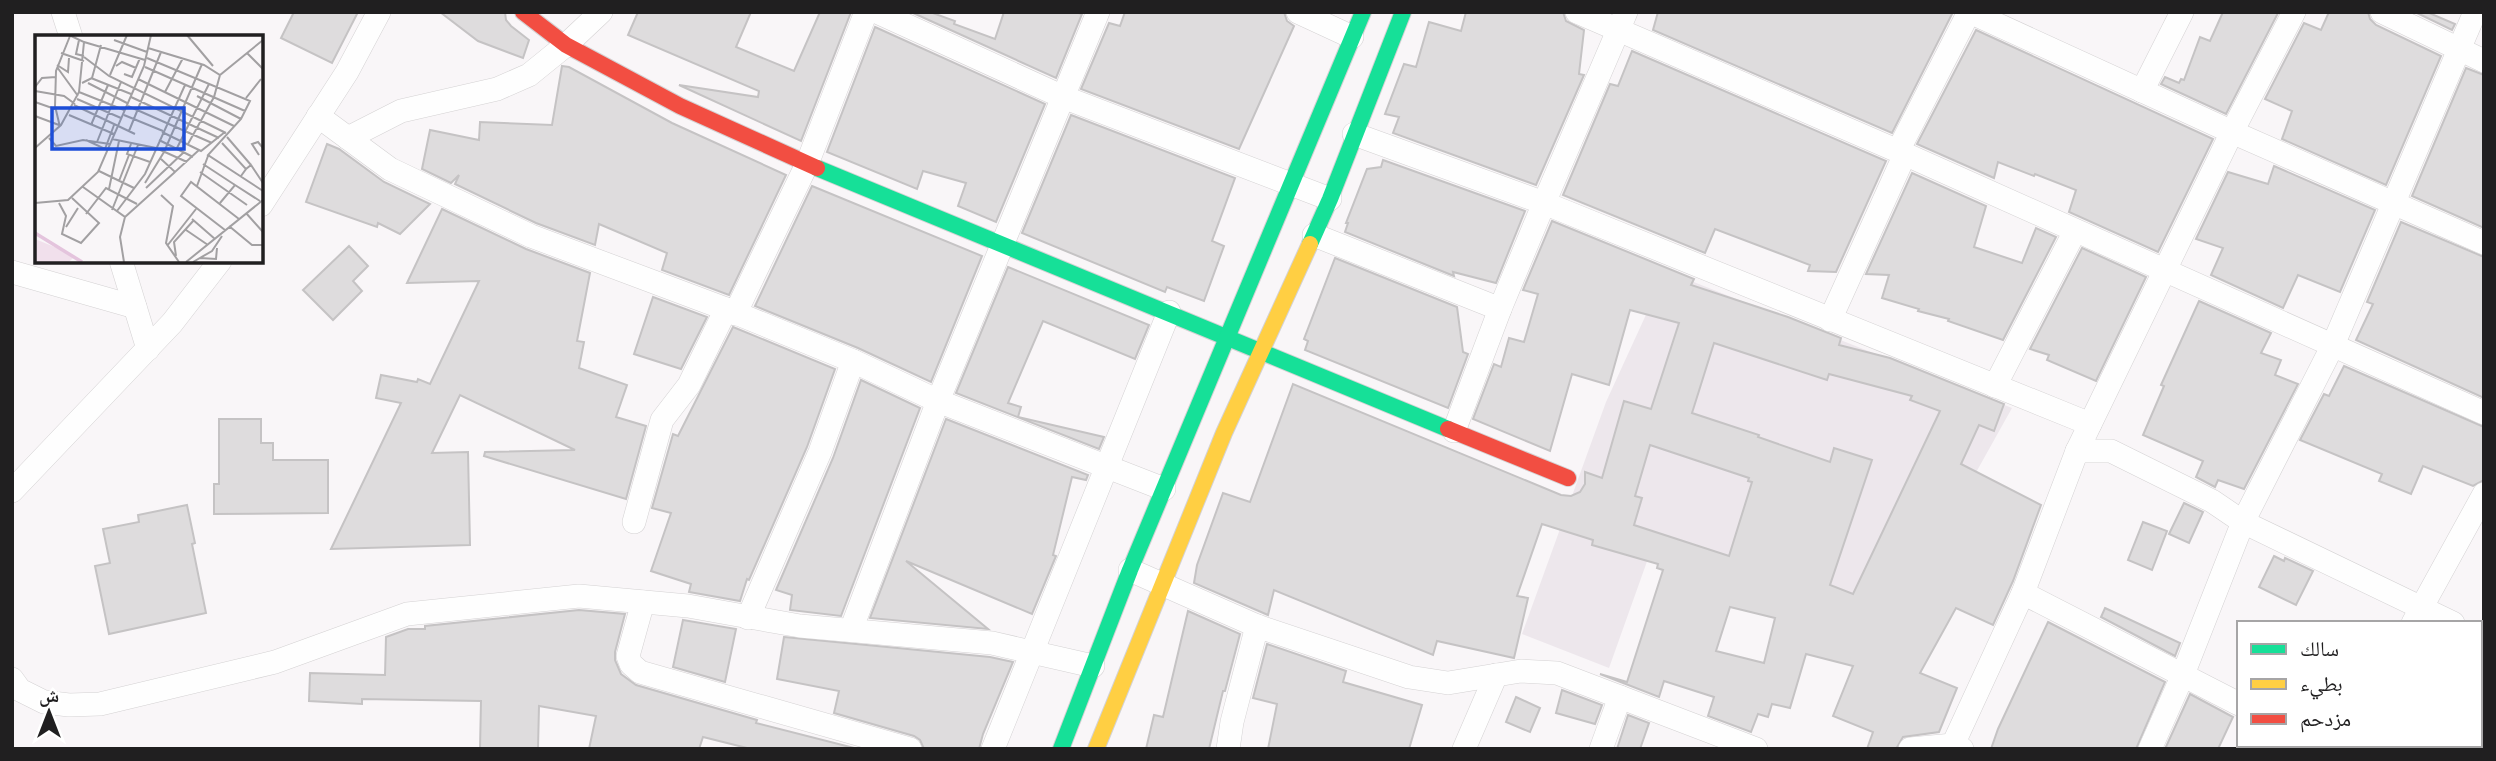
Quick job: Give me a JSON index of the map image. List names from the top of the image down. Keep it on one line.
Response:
{"legend":["سالك","بطيء","مزدحم"],"north":"top"}
